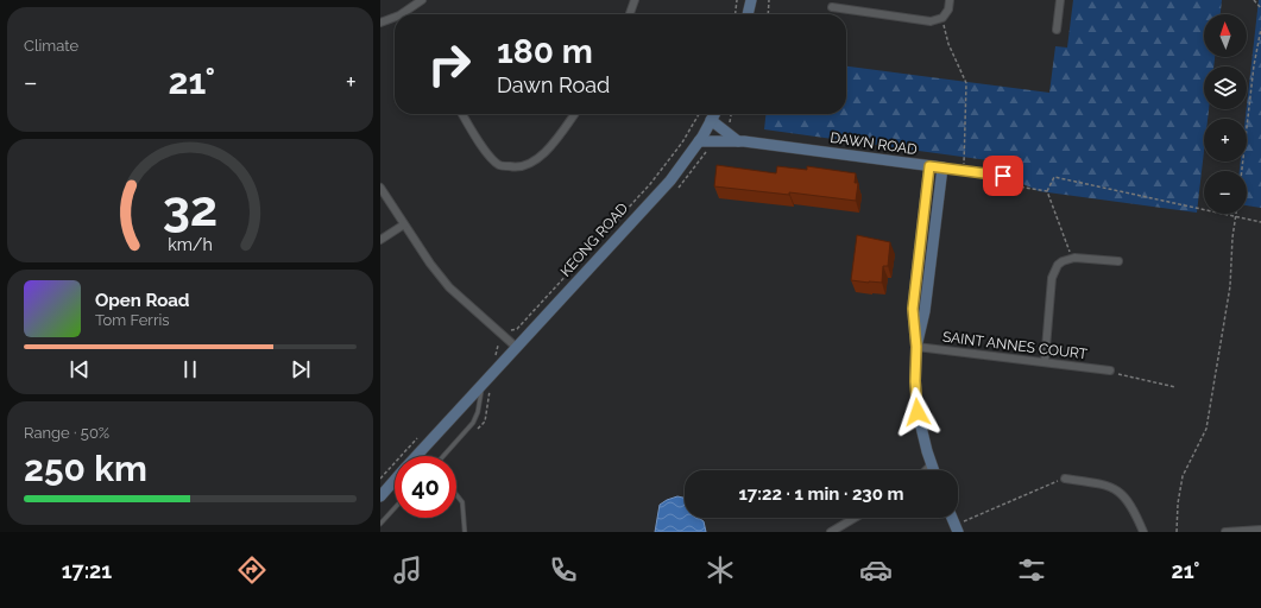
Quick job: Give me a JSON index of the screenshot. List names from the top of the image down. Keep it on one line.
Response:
{"streets":{"street":["DAWN ROAD","KEONG ROAD","SAINT ANNES COURT"]},"crossings":[["DAWN ROAD","KEONG ROAD"]],"north":"top","page":{"tile":["Climate",["Range · 50%","250 km"]],"map_buttons":["+","−"],"turn":["180 m","Dawn Road"],"heat":["−","21°","+"],"song":["Open Road","Tom Ferris"],"limit":"40","trip":"17:22 · 1 min · 230 m","tabs":["17:21","21°"],"gauge":["32","km/h"]}}
